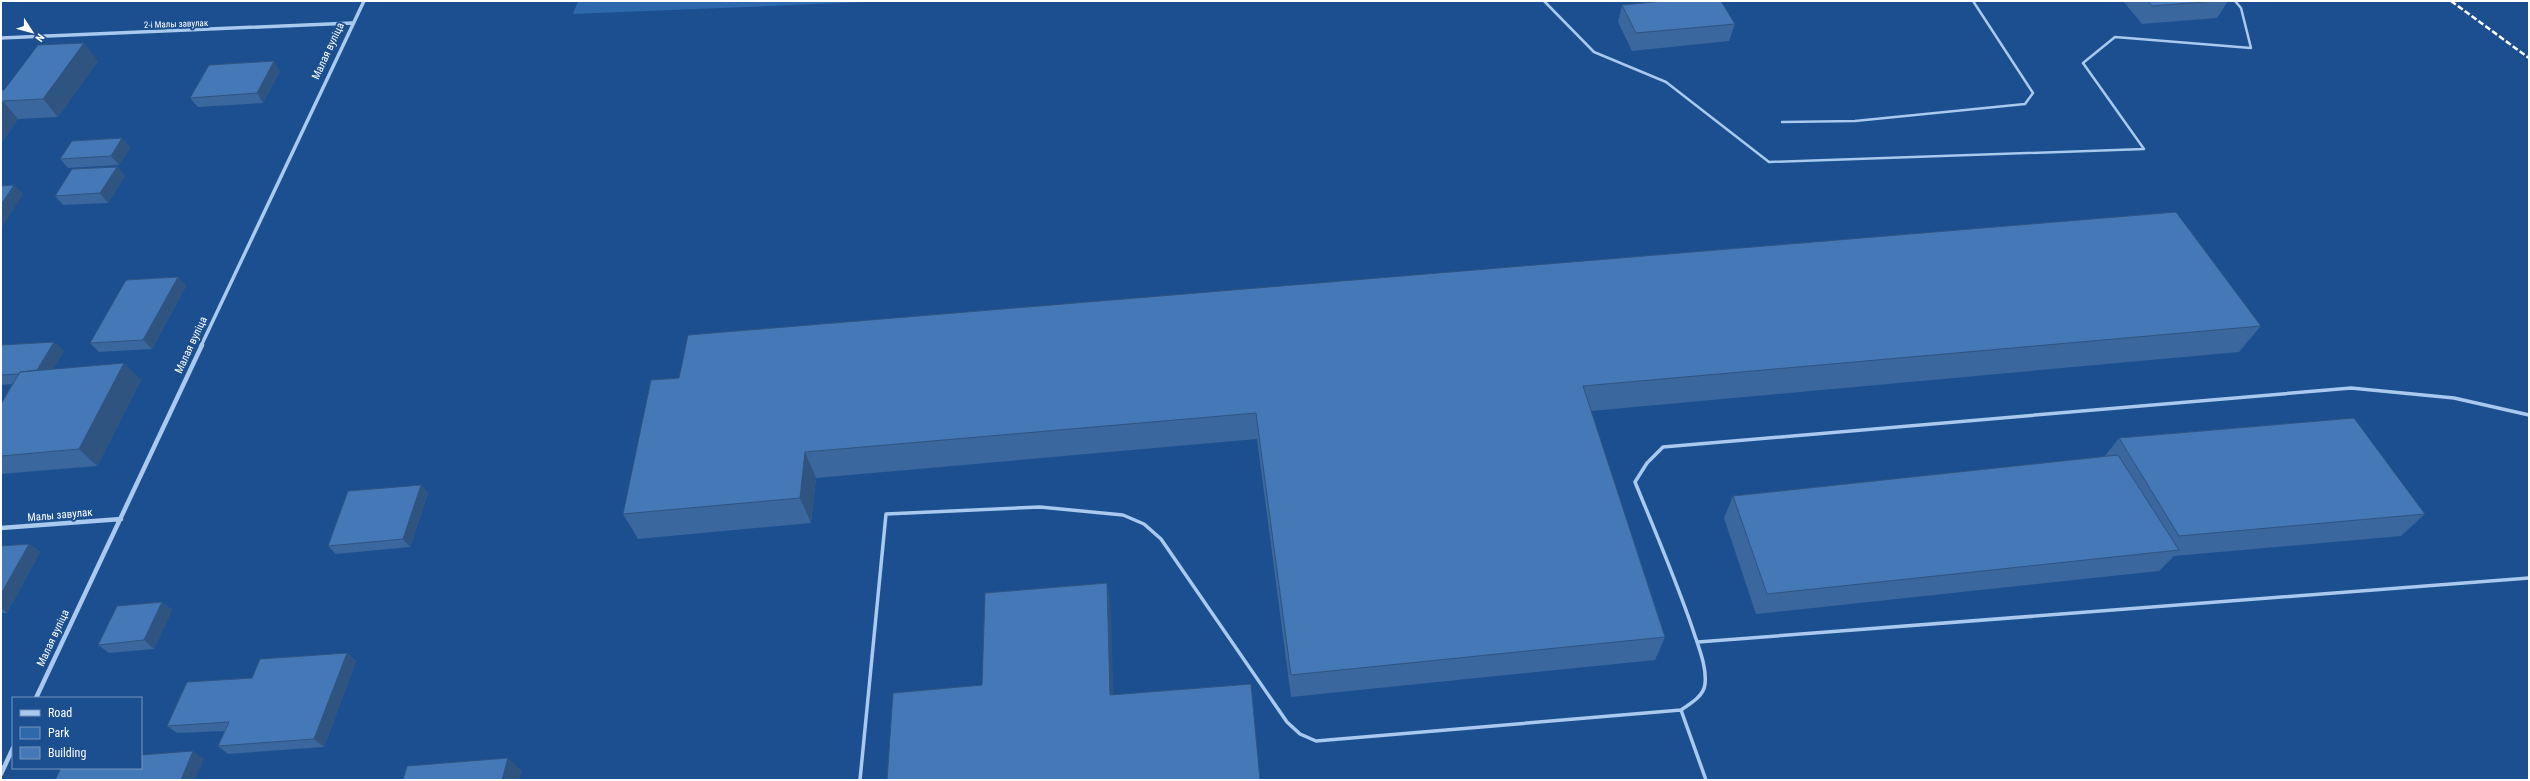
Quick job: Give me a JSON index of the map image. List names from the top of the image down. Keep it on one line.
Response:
{"streets":{"street":["2-і Малы завулак","Малая вуліца","Малы завулак"]},"crossings":[["2-і Малы завулак","Малая вуліца"],["Малая вуліца","Малы завулак"]],"legend":["Road","Park","Building"],"north":"bottom right"}
